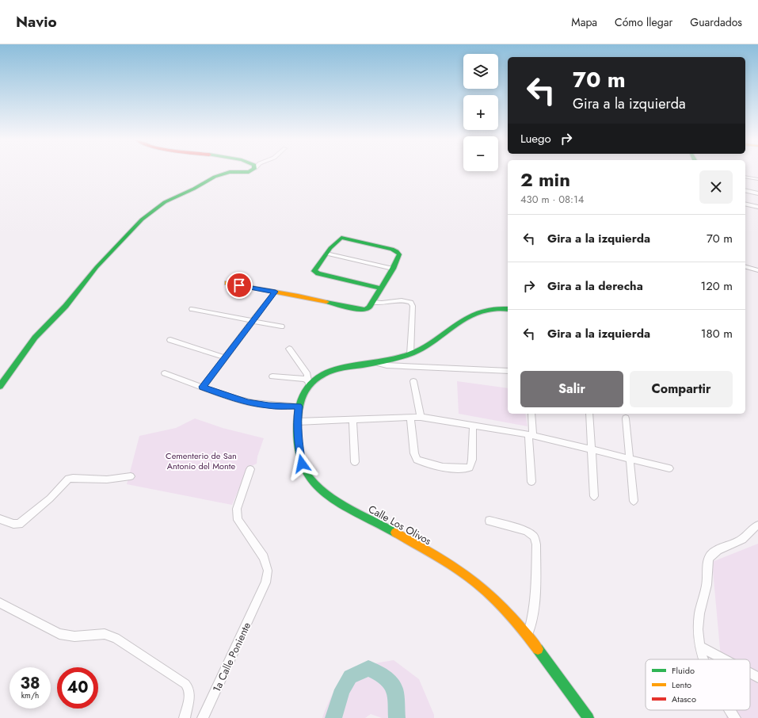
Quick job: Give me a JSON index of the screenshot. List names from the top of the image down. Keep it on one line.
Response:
{"streets":{"street":["Calle Los Olivos","1a Calle Poniente"]},"parks":["Cementerio de San Antonio del Monte"],"legend":["Fluido","Lento","Atasco"],"page":{"header":"Navio","nav":["Mapa","Cómo llegar","Guardados"],"map_buttons":["+","−"],"turn":["70 m","Gira a la izquierda"],"then":"Luego","heading":["2 min","430 m · 08:14"],"list":[{"name":"Gira a la izquierda","value":"70 m"},{"name":"Gira a la derecha","value":"120 m"},{"name":"Gira a la izquierda","value":"180 m"}],"buttons":["Salir","Compartir"],"speed":"38 km/h","limit":"40"}}
